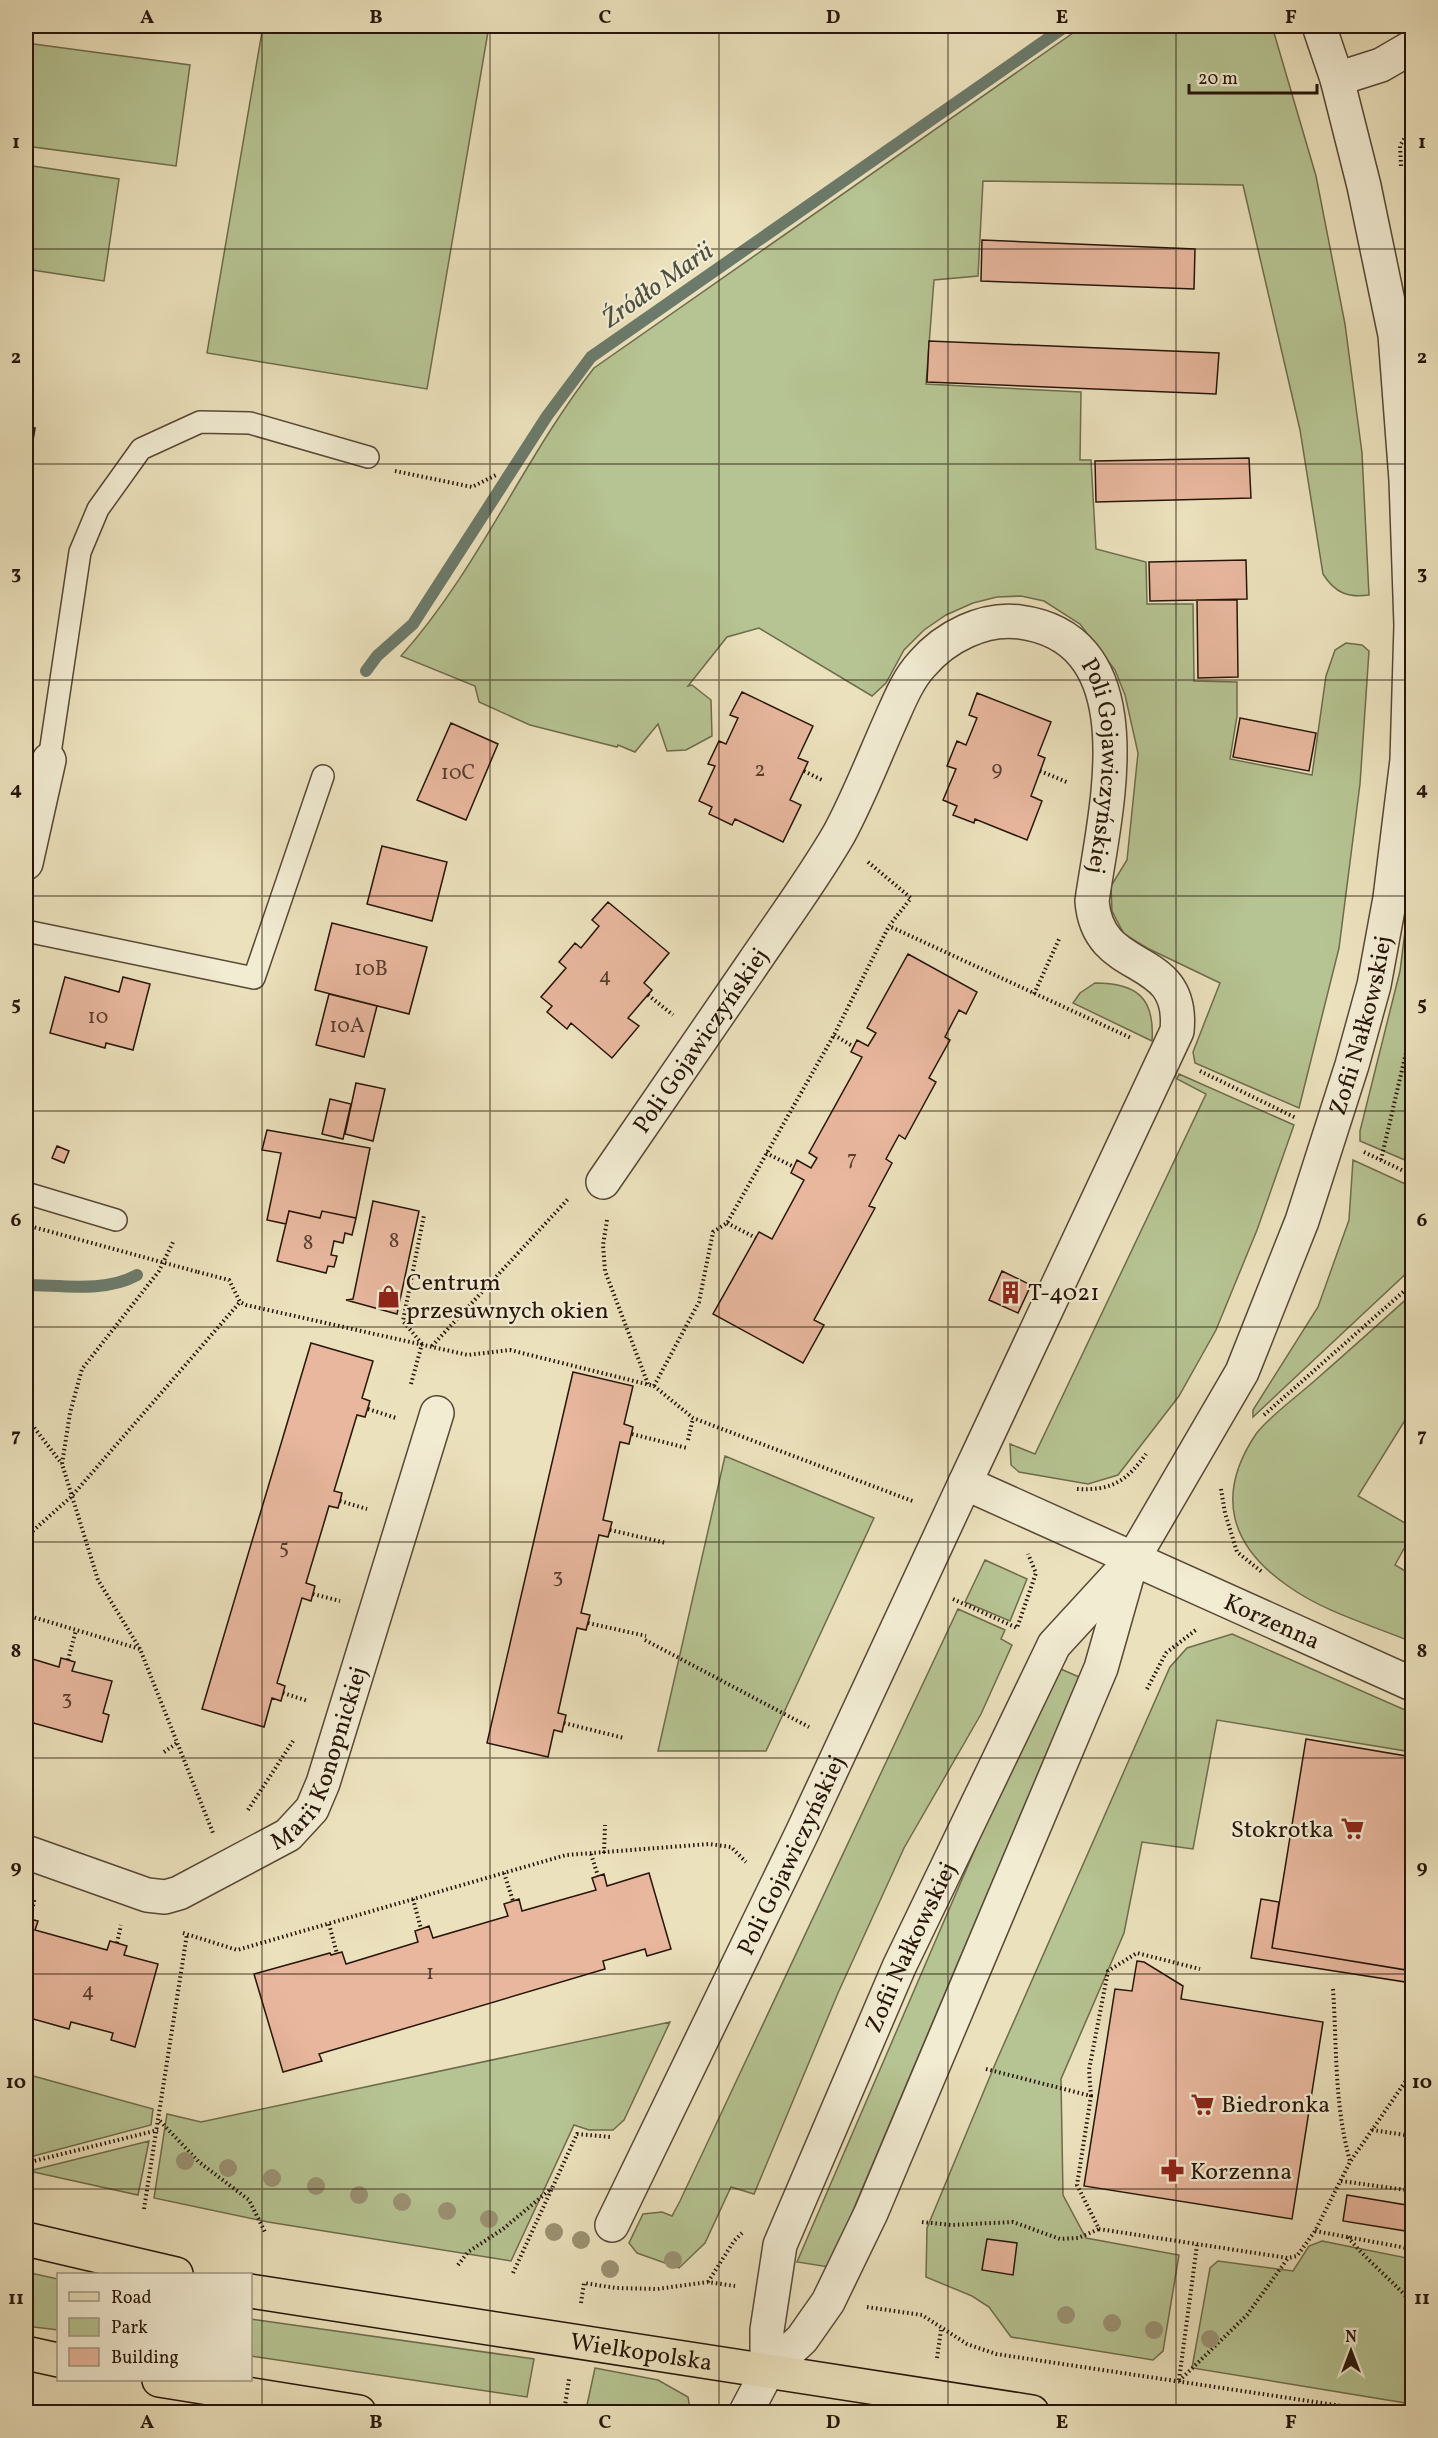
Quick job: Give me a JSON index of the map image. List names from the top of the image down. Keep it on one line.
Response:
{"streets":{"main road":["Wielkopolska"],"street":["Poli Gojawiczyńskiej","Zofii Nałkowskiej","Korzenna","Marii Konopnickiej"]},"crossings":[["Zofii Nałkowskiej","Korzenna"],["Zofii Nałkowskiej","Wielkopolska"]],"water":["Źródło Marii"],"places":{"building":["T-4021"],"shop":["Centrum przesuwnych okien"],"supermarket":["Stokrotka","Biedronka"],"pharmacy":["Korzenna"]},"house_numbers":["9","2","10C","10B","4","10","10A","7","8","8","5","3","3","1","4"],"legend":["Road","Park","Building"],"scale_bar":"20 m","north":"top","grid":{"columns":["A","B","C","D","E","F"],"rows":["1","2","3","4","5","6","7","8","9","10","11"]}}
